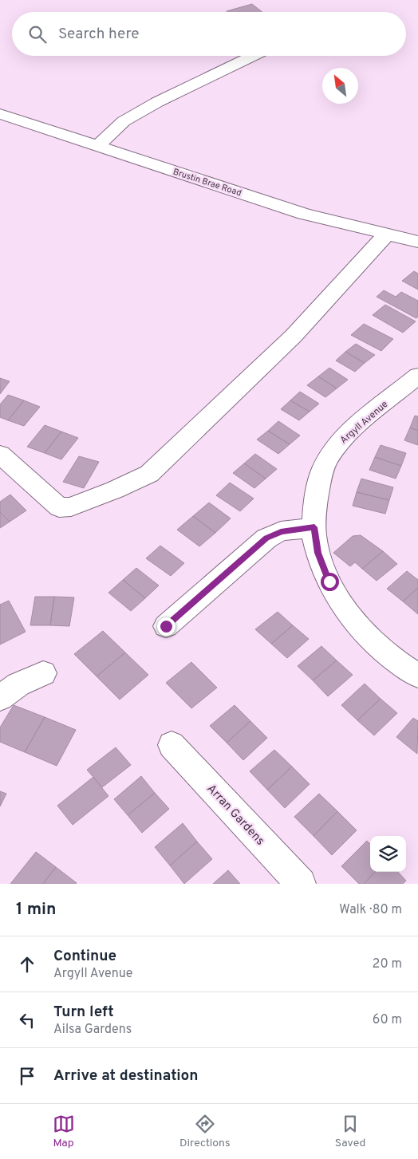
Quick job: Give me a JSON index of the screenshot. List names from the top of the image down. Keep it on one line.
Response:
{"streets":{"street":["Brustin Brae Road","Argyll Avenue","Arran Gardens"]},"north":"top left","page":{"search":"Search here","heading":["1 min","Walk · 80 m"],"list":[["Continue","Argyll Avenue","20 m"],["Turn left","Ailsa Gardens","60 m"],"Arrive at destination"],"nav":["Map","Directions","Saved"]}}
